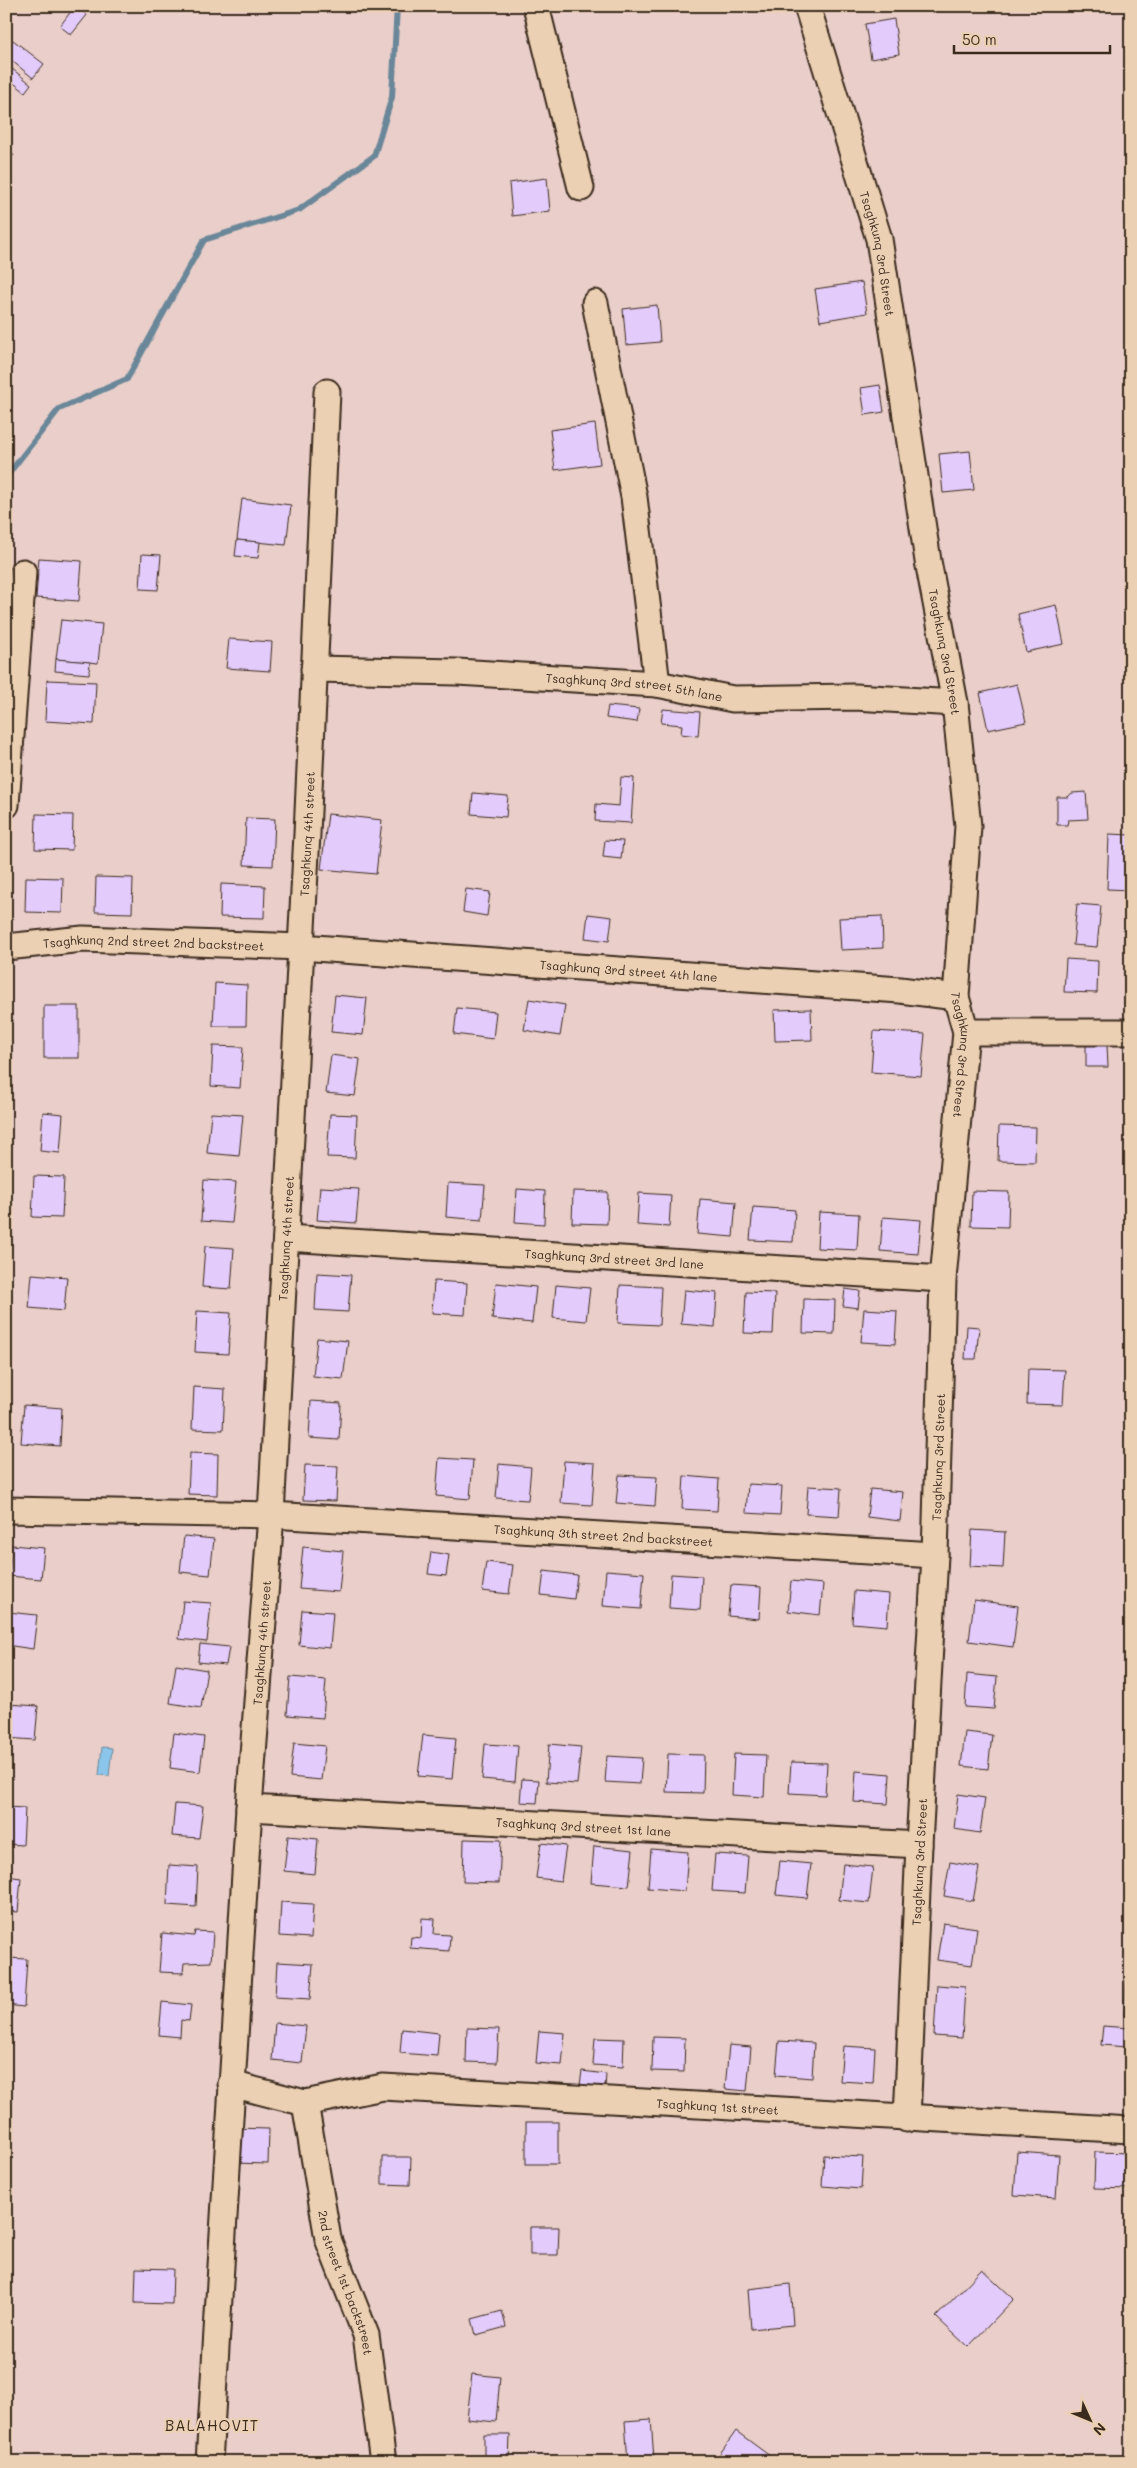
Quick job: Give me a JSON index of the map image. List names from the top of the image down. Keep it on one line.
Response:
{"streets":{"street":["Tsaghkunq 3rd Street","Tsaghkunq 3rd street 5th lane","Tsaghkunq 4th street","Tsaghkunq 2nd street 2nd backstreet","Tsaghkunq 3rd street 4th lane","Tsaghkunq 3rd street 3rd lane","Tsaghkunq 3th street 2nd backstreet","Tsaghkunq 3rd street 1st lane","Tsaghkunq 1st street","2nd street 1st backstreet"]},"crossings":[["Tsaghkunq 3rd Street","Tsaghkunq 3rd street 5th lane"],["Tsaghkunq 3rd Street","Tsaghkunq 3rd street 4th lane"],["Tsaghkunq 3rd Street","Tsaghkunq 3rd street 3rd lane"],["Tsaghkunq 3rd Street","Tsaghkunq 3th street 2nd backstreet"],["Tsaghkunq 3rd Street","Tsaghkunq 3rd street 1st lane"],["Tsaghkunq 3rd Street","Tsaghkunq 1st street"],["Tsaghkunq 3rd street 5th lane","Tsaghkunq 4th street"],["Tsaghkunq 4th street","Tsaghkunq 2nd street 2nd backstreet"],["Tsaghkunq 4th street","Tsaghkunq 3rd street 4th lane"],["Tsaghkunq 4th street","Tsaghkunq 3rd street 3rd lane"],["Tsaghkunq 4th street","Tsaghkunq 3th street 2nd backstreet"],["Tsaghkunq 4th street","Tsaghkunq 3rd street 1st lane"],["Tsaghkunq 2nd street 2nd backstreet","Tsaghkunq 3rd street 4th lane"],["Tsaghkunq 1st street","2nd street 1st backstreet"]],"districts":["BALAHOVIT"],"scale_bar":"50 m","north":"bottom right"}
